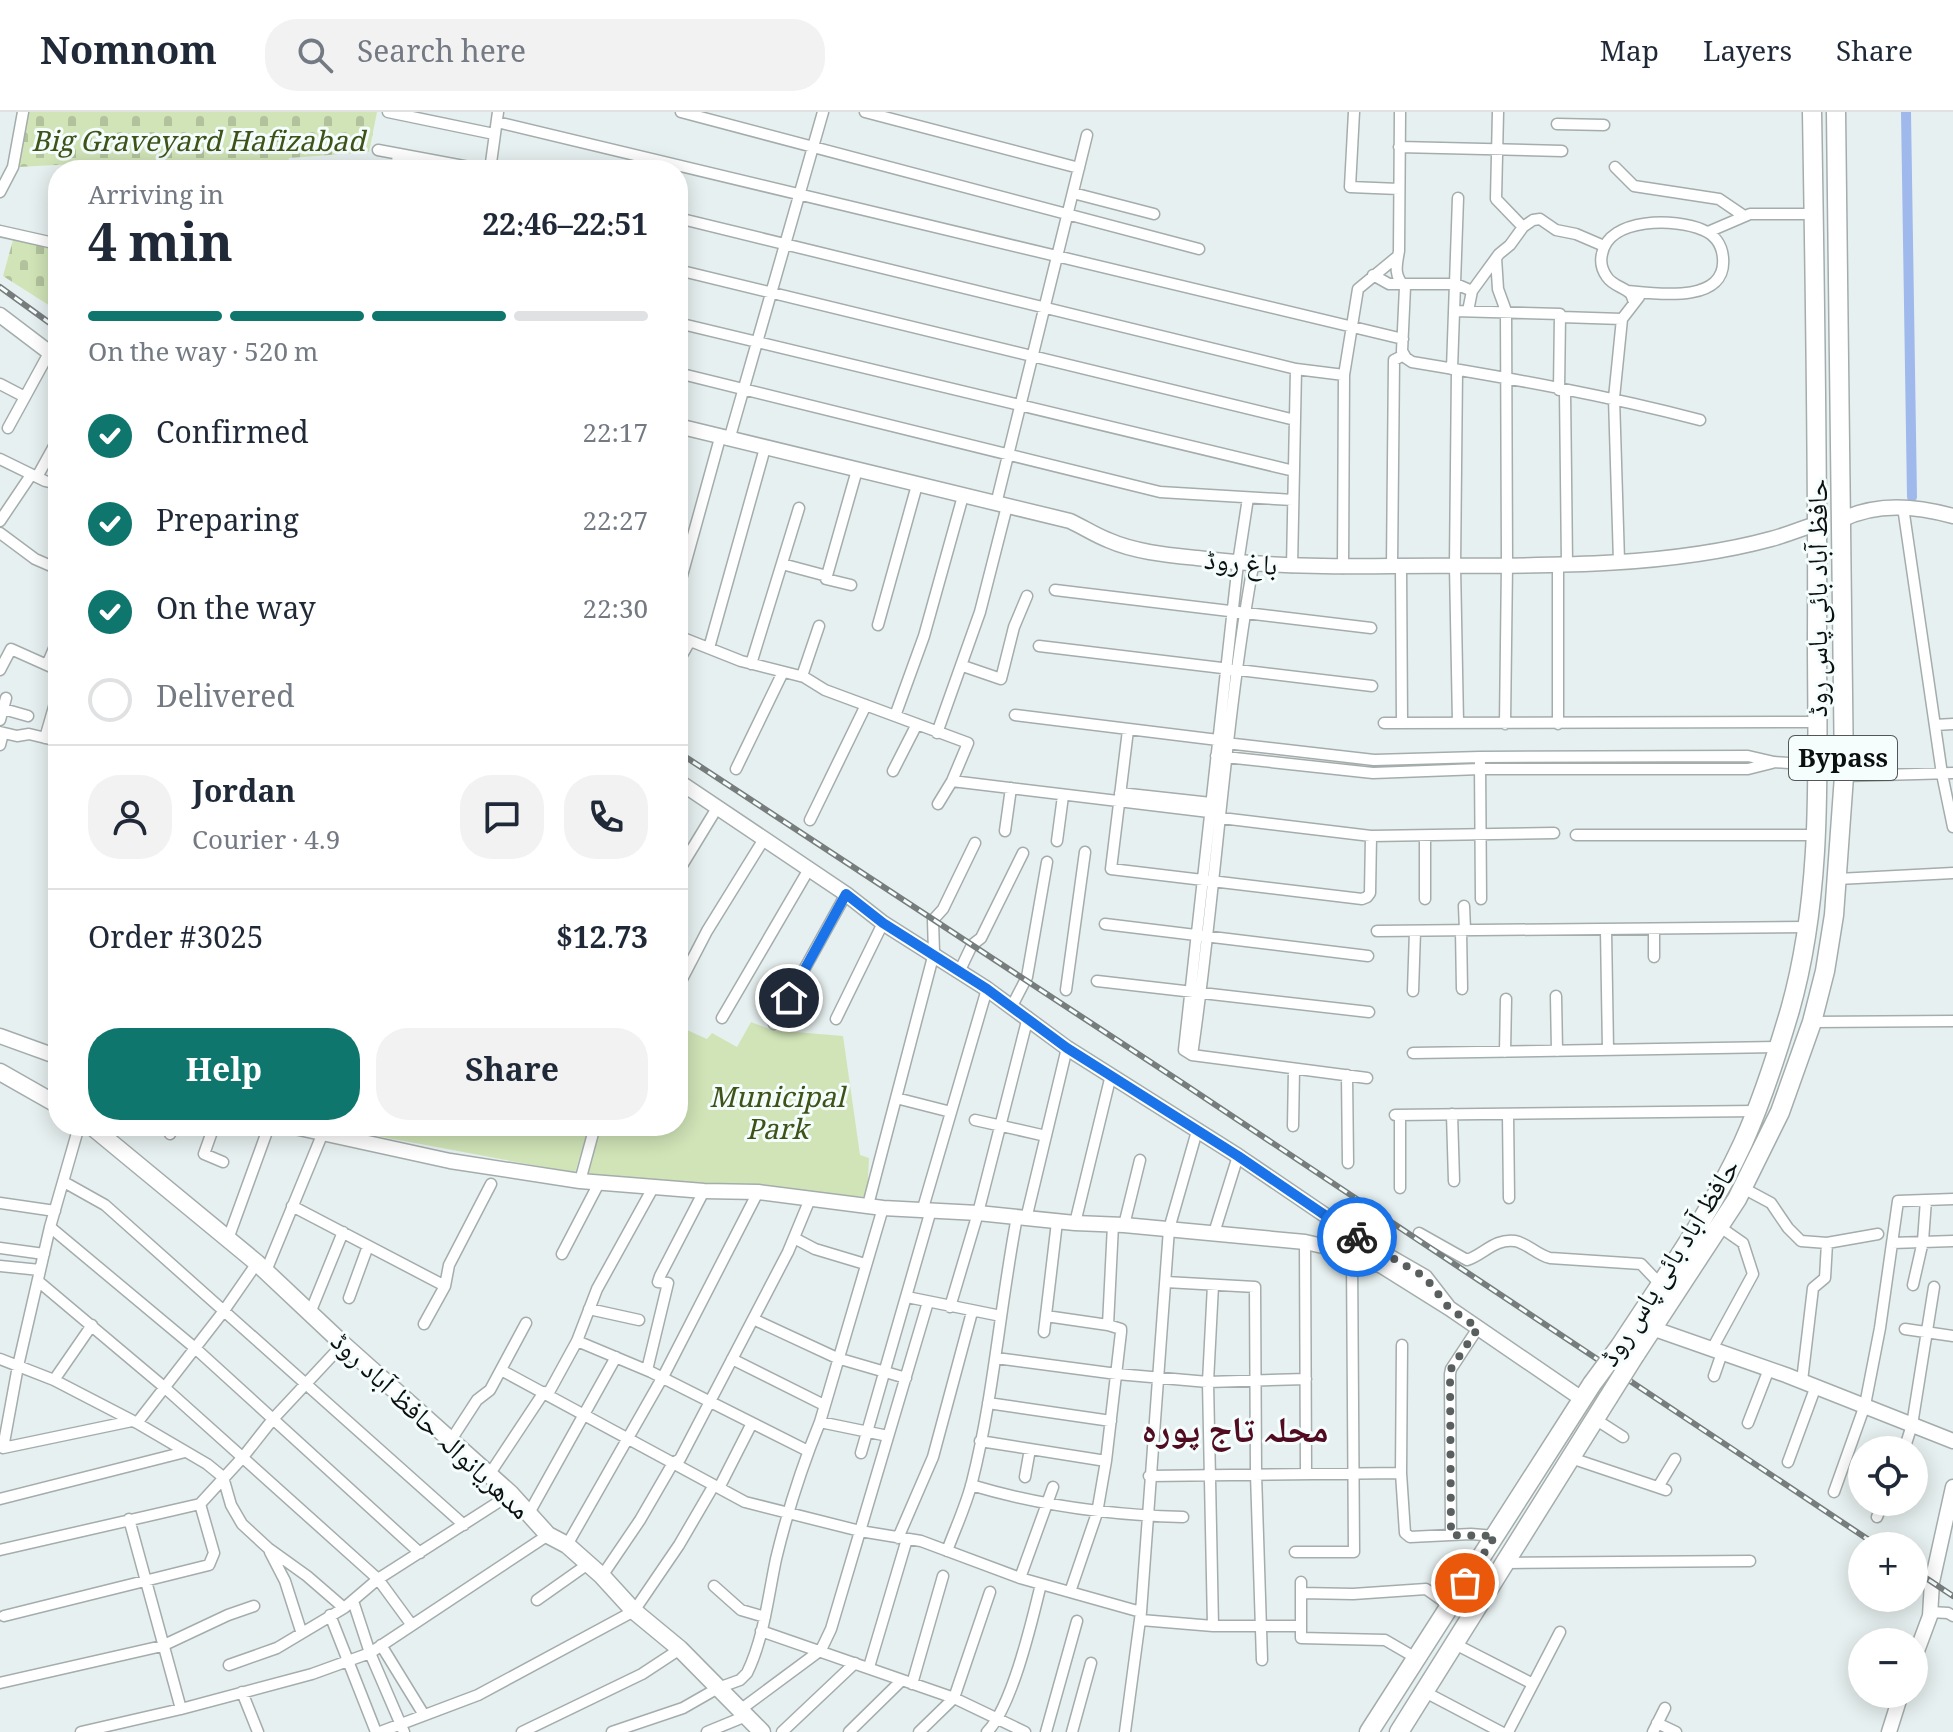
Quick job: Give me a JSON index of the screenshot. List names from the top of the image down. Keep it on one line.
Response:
{"streets":{"highway":["حافظ آباد بائی پاس روڈ","Bypass"],"main road":["مدھریانوالہ حافظ آباد روڈ"],"street":["باغ روڈ"]},"crossings":[["باغ روڈ","حافظ آباد بائی پاس روڈ"]],"districts":["محلہ تاج پورہ"],"parks":["Big Graveyard Hafizabad","Municipal Park"],"page":{"header":"Nomnom","search":"Search here","nav":["Map","Layers","Share"],"heading":["4 min","Arriving in","22:46–22:51"],"panel":["Jordan","Courier · 4.9","Order #3025","$12.73"],"bar":"On the way · 520 m","list":[["Confirmed","22:17"],["Preparing","22:27"],["On the way","22:30"],"Delivered"],"buttons":["Help","Share"],"map_buttons":["+","−"]}}
